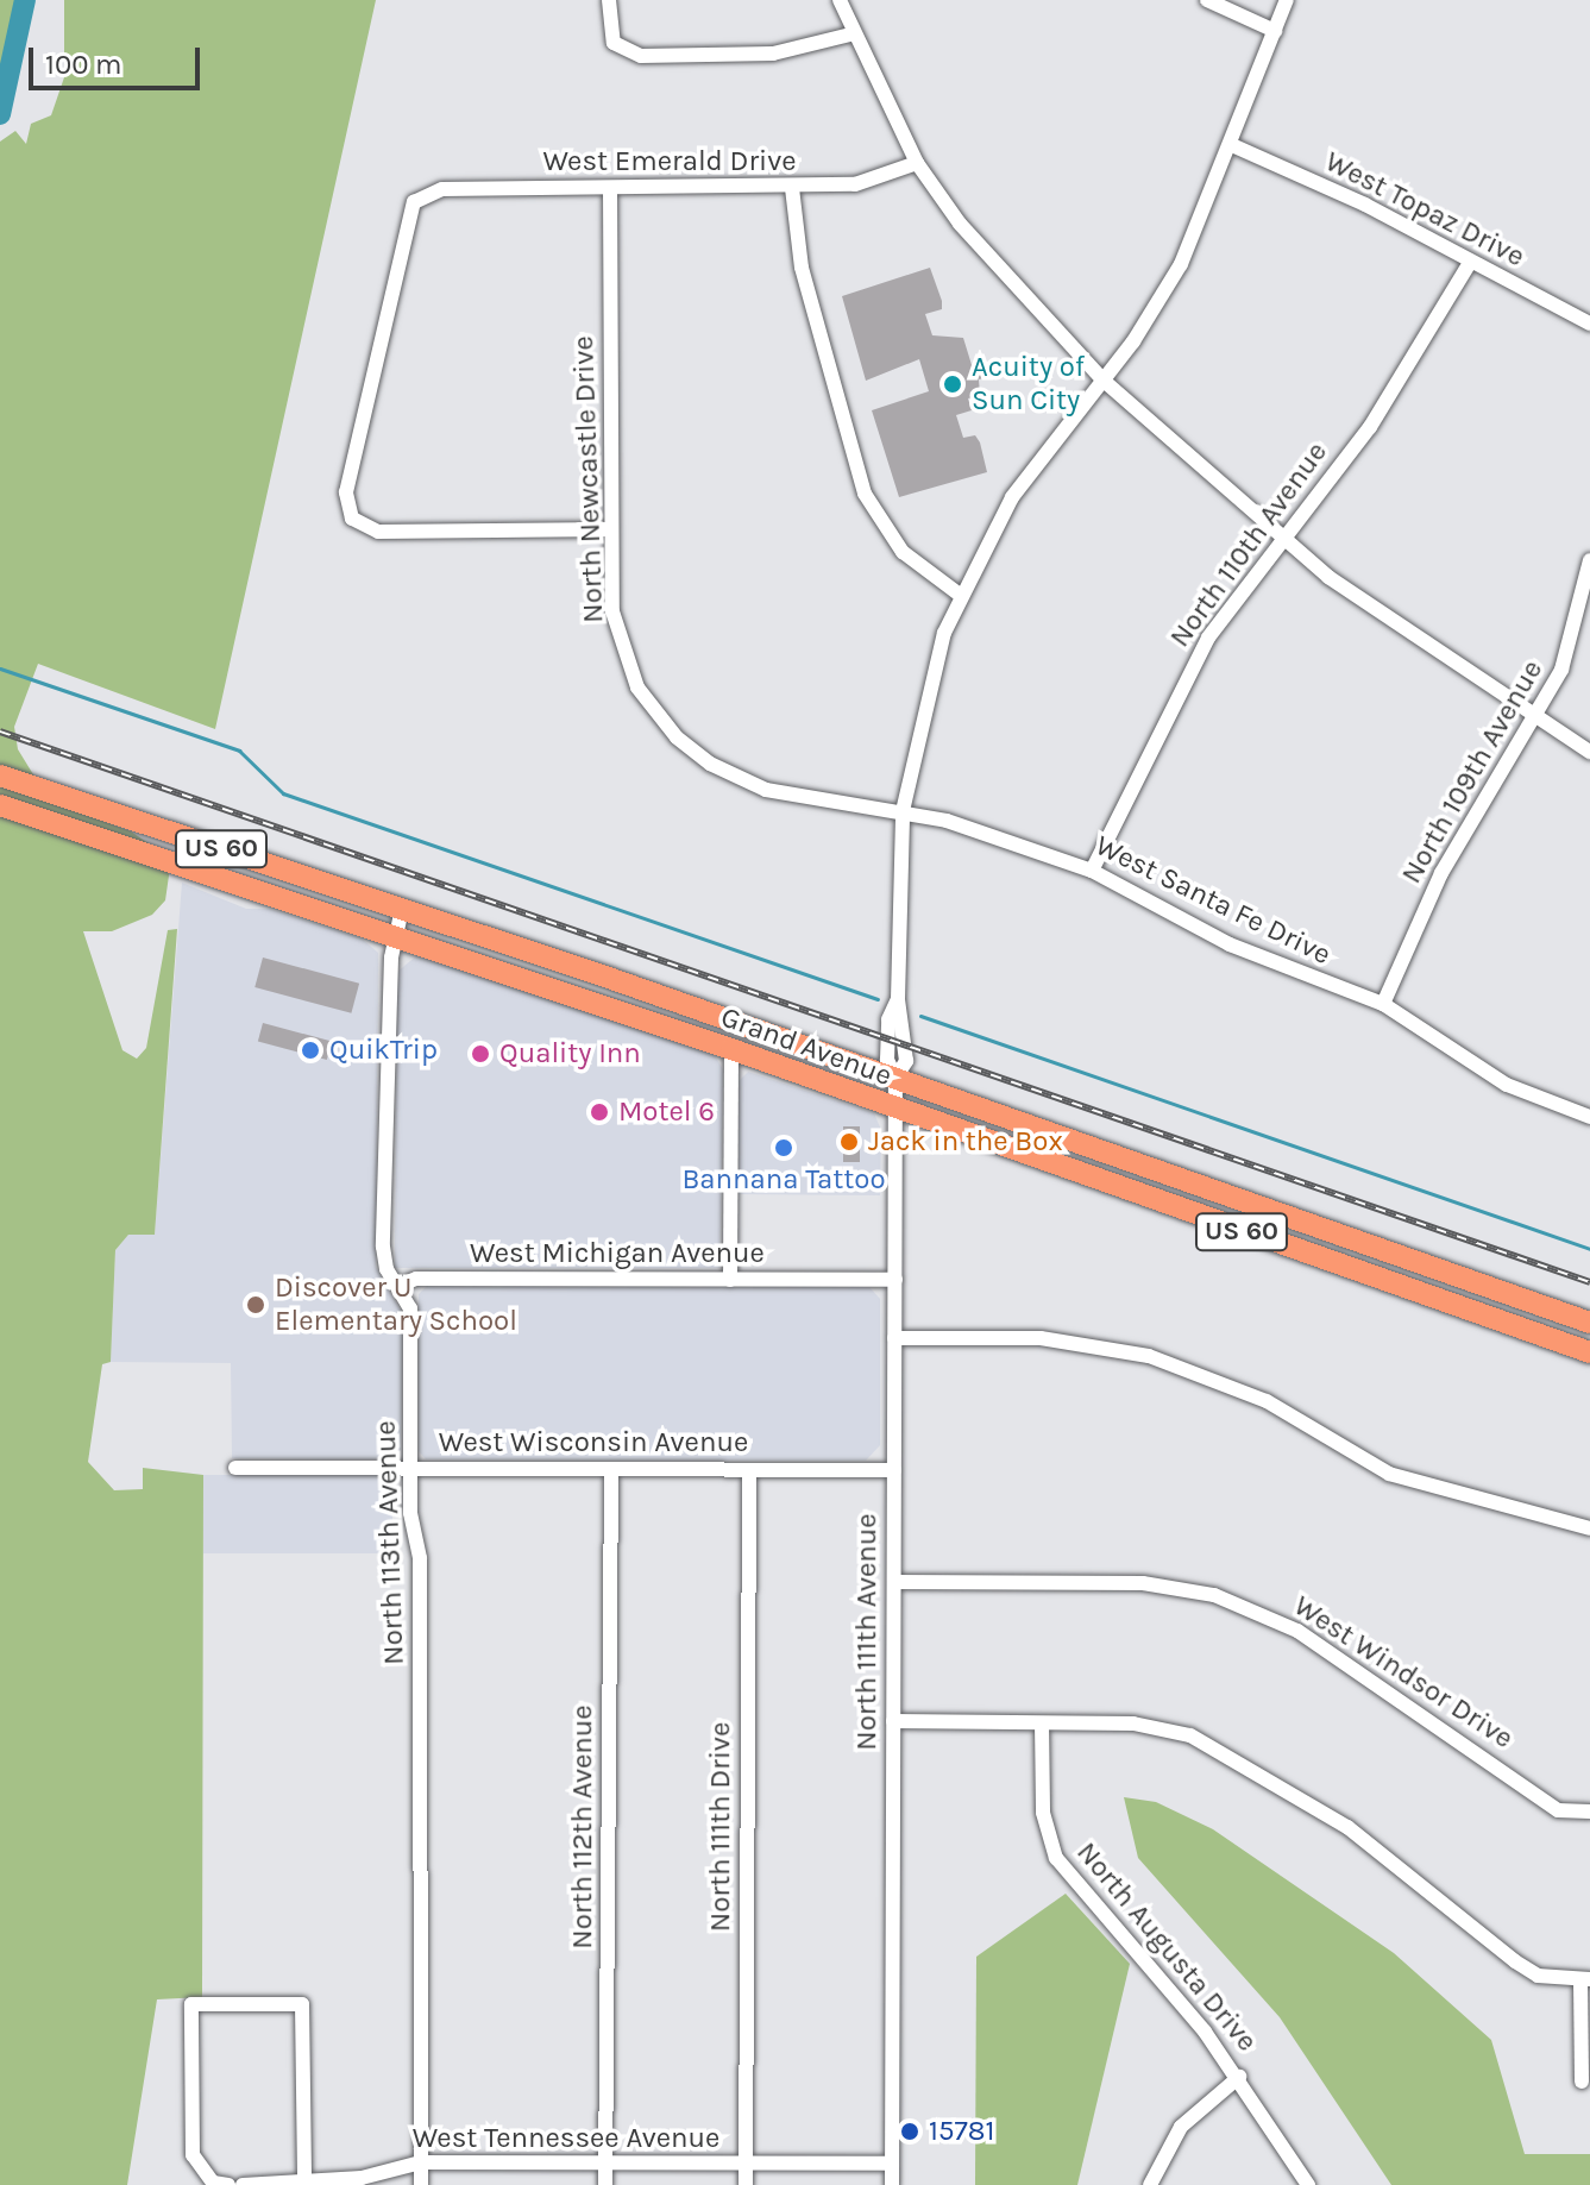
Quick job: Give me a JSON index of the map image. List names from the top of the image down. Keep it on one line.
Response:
{"streets":{"highway":["US 60","Grand Avenue"],"street":["West Emerald Drive","West Topaz Drive","North Newcastle Drive","North 110th Avenue","North 109th Avenue","West Santa Fe Drive","West Michigan Avenue","West Wisconsin Avenue","North 113th Avenue","North 111th Avenue","West Windsor Drive","North 112th Avenue","North 111th Drive","North Augusta Drive","West Tennessee Avenue"]},"crossings":[["West Emerald Drive","North Newcastle Drive"],["West Topaz Drive","North 110th Avenue"],["West Topaz Drive","North 111th Avenue"],["North Newcastle Drive","West Santa Fe Drive"],["North Newcastle Drive","North 111th Avenue"],["North 110th Avenue","West Santa Fe Drive"],["North 109th Avenue","West Santa Fe Drive"],["West Santa Fe Drive","North 111th Avenue"],["Grand Avenue","North 113th Avenue"],["Grand Avenue","North 111th Avenue"],["West Michigan Avenue","North 113th Avenue"],["West Michigan Avenue","North 111th Avenue"],["West Wisconsin Avenue","North 113th Avenue"],["West Wisconsin Avenue","North 111th Avenue"],["West Wisconsin Avenue","North 112th Avenue"],["West Wisconsin Avenue","North 111th Drive"],["North 113th Avenue","West Tennessee Avenue"],["North 111th Avenue","West Windsor Drive"],["North 111th Avenue","West Tennessee Avenue"],["North 112th Avenue","West Tennessee Avenue"],["North 111th Drive","West Tennessee Avenue"]],"places":["Acuity of Sun City","QuikTrip","Quality Inn","Motel 6","Jack in the Box","Bannana Tattoo","Discover U Elementary School","15781"],"scale_bar":"100 m"}
